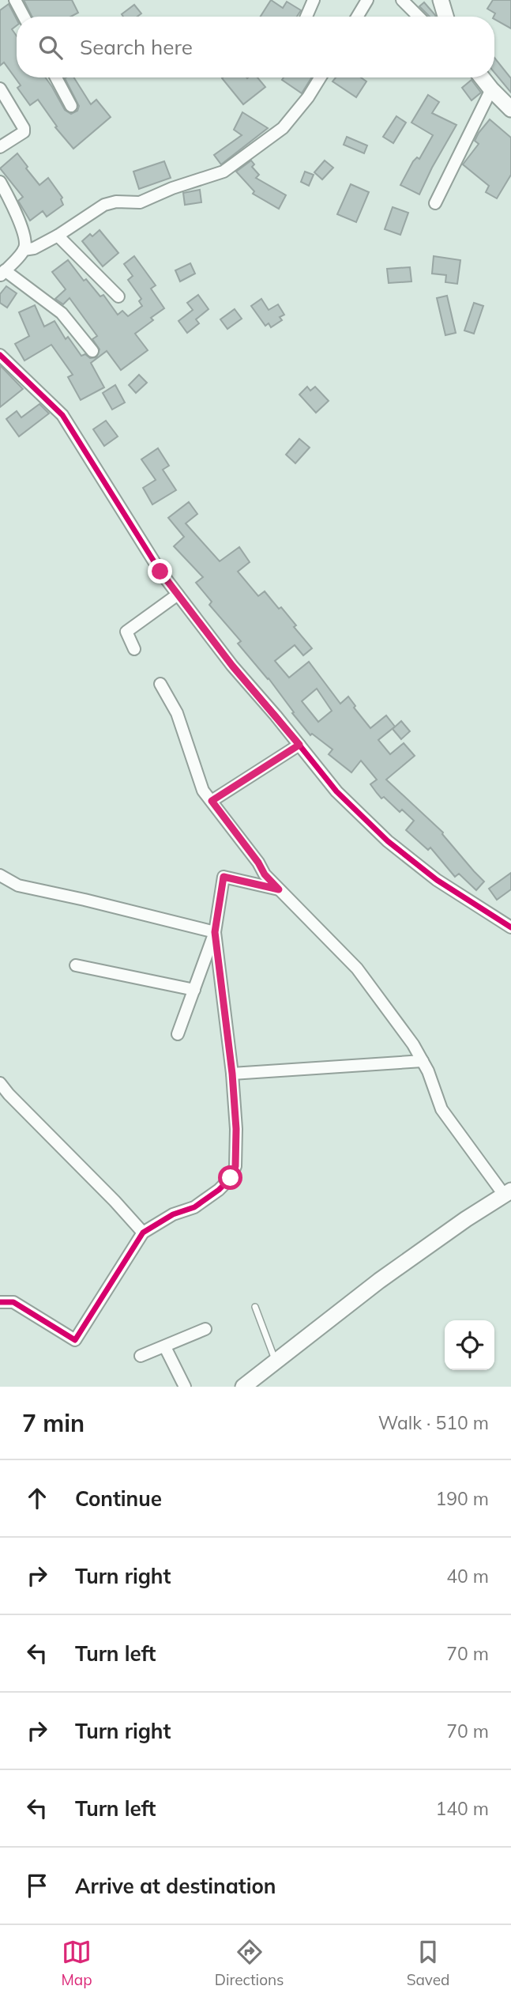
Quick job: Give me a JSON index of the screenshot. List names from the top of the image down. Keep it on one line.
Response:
{"page":{"search":"Search here","heading":["7 min","Walk · 510 m"],"list":[["Continue","190 m"],["Turn right","40 m"],["Turn left","70 m"],["Turn right","70 m"],["Turn left","140 m"],"Arrive at destination"],"nav":["Map","Directions","Saved"]}}
